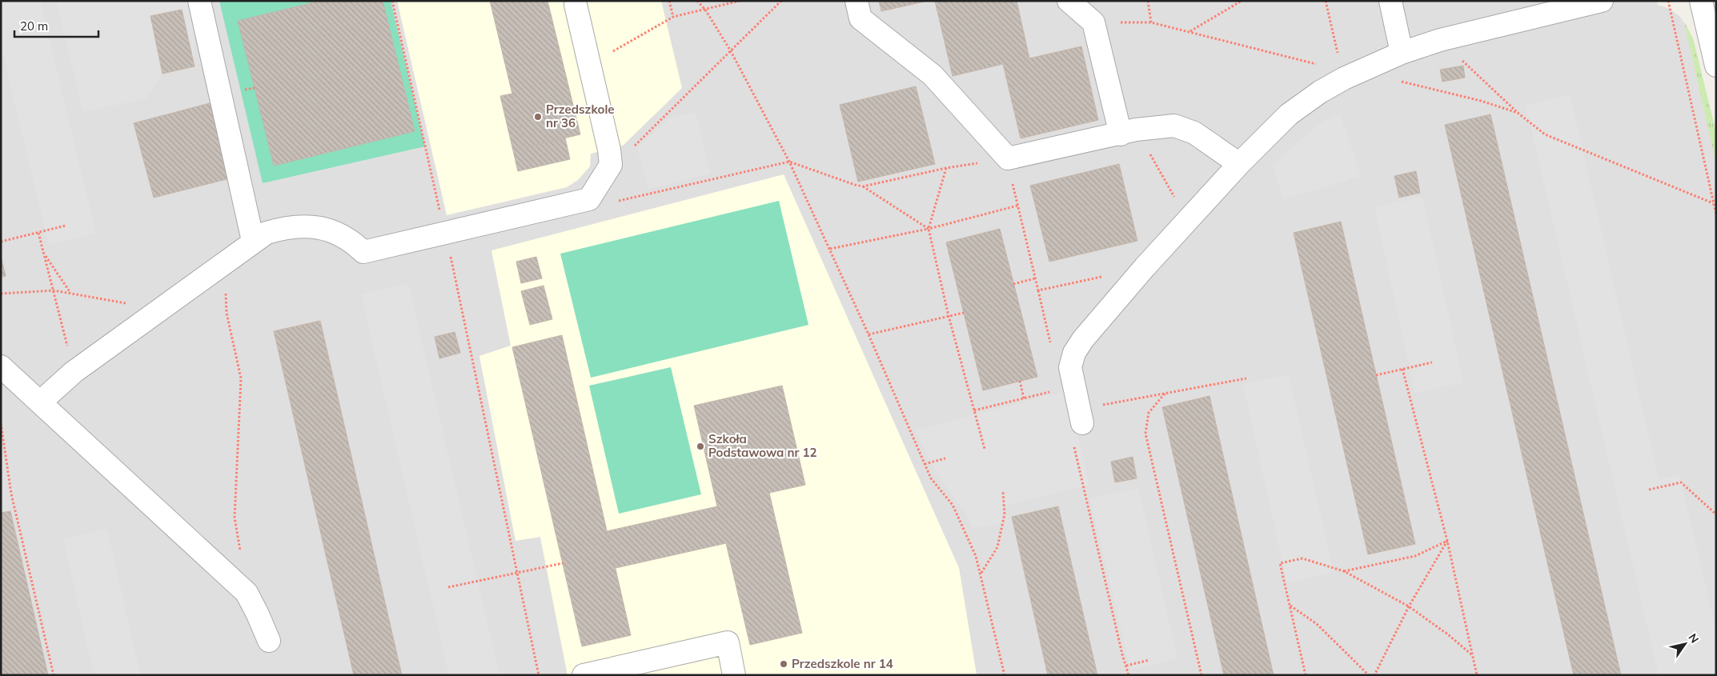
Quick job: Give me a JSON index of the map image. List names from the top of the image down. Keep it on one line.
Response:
{"places":["Przedszkole nr 36","Szkoła Podstawowa nr 12","Przedszkole nr 14"],"scale_bar":"20 m","north":"top right"}
